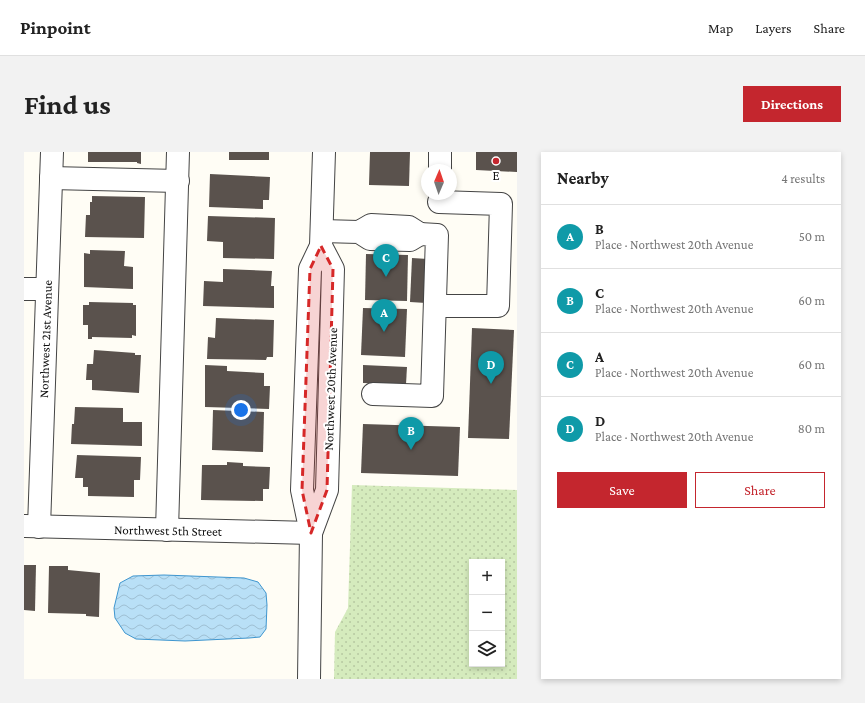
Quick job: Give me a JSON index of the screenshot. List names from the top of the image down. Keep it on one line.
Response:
{"streets":{"street":["Northwest 21st Avenue","Northwest 20th Avenue","Northwest 5th Street"]},"crossings":[["Northwest 21st Avenue","Northwest 5th Street"],["Northwest 20th Avenue","Northwest 5th Street"]],"places":["E"],"north":"top","page":{"header":"Pinpoint","nav":["Map","Layers","Share"],"buttons":["Directions",["Save","Share"]],"title":"Find us","heading":["Nearby","4 results"],"list":[{"mark":"A","name":"B","note":"Place · Northwest 20th Avenue","value":"50 m"},{"mark":"B","name":"C","note":"Place · Northwest 20th Avenue","value":"60 m"},{"mark":"C","name":"A","note":"Place · Northwest 20th Avenue","value":"60 m"},{"mark":"D","name":"D","note":"Place · Northwest 20th Avenue","value":"80 m"}],"pins":["C","A","D","B"],"map_buttons":["+","−"]}}
